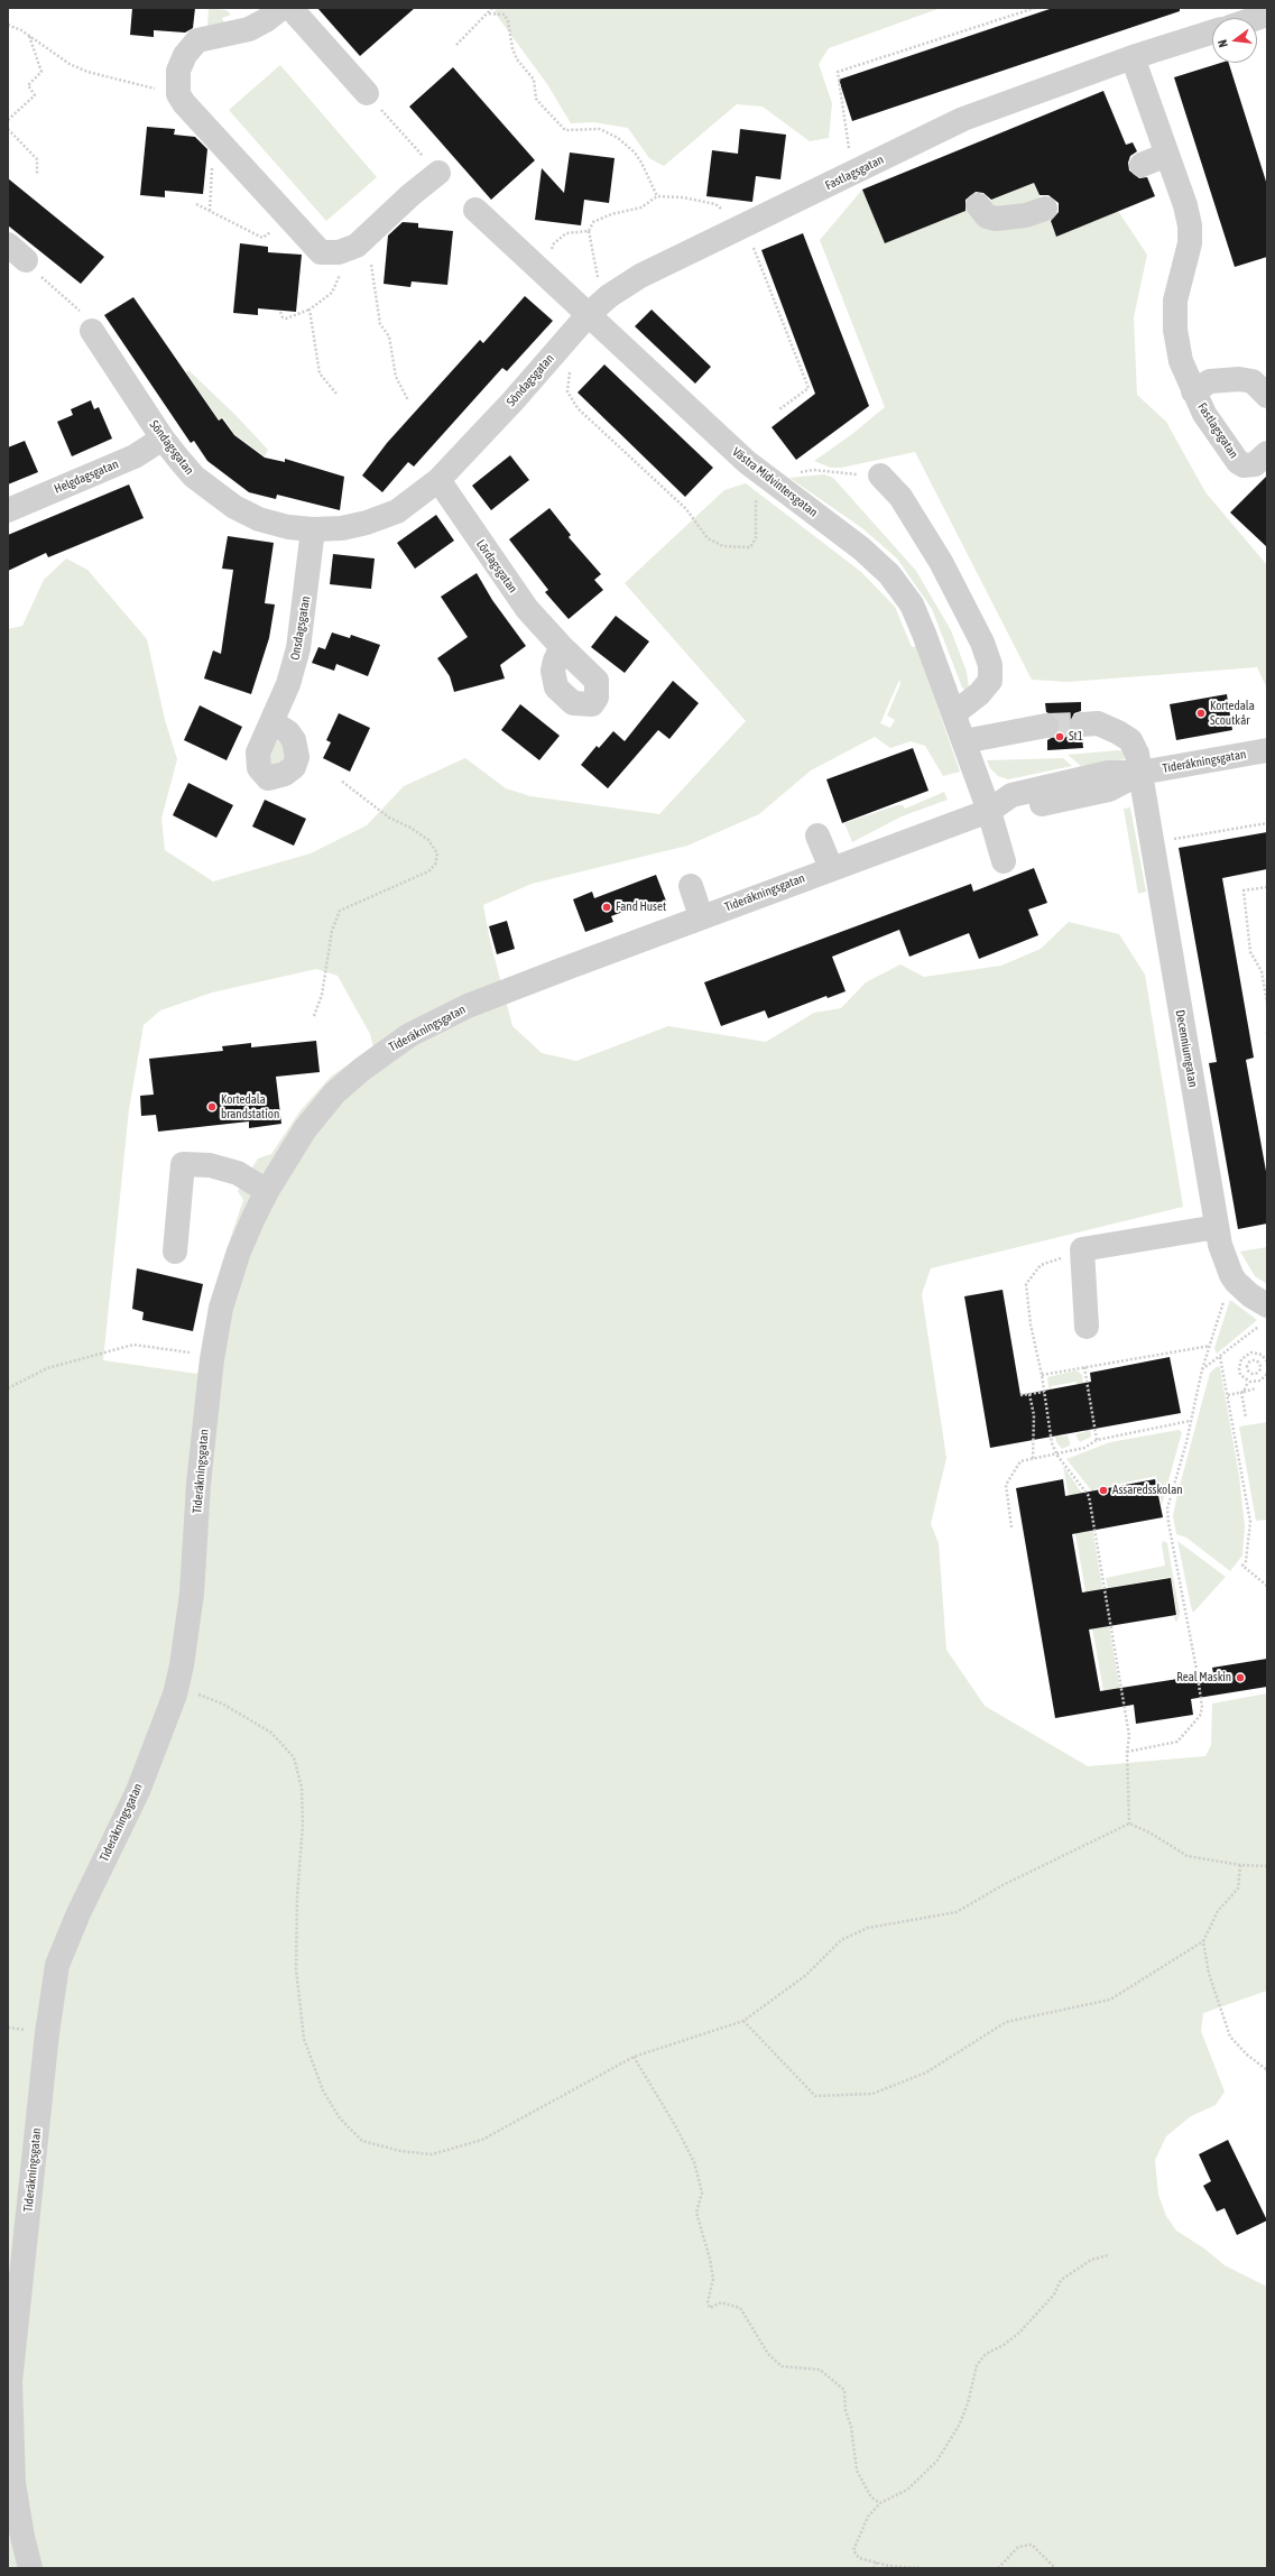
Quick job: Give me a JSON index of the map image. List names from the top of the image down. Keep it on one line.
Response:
{"streets":{"street":["Fastlagsgatan","Söndagsgatan","Helgdagsgatan","Västra Midvintersgatan","Lördagsgatan","Onsdagsgatan","Tideräkningsgatan","Decenniumgatan"]},"crossings":[["Fastlagsgatan","Söndagsgatan"],["Fastlagsgatan","Västra Midvintersgatan"],["Söndagsgatan","Helgdagsgatan"],["Söndagsgatan","Västra Midvintersgatan"],["Söndagsgatan","Lördagsgatan"],["Söndagsgatan","Onsdagsgatan"],["Västra Midvintersgatan","Tideräkningsgatan"],["Tideräkningsgatan","Decenniumgatan"]],"places":["Kortedala Scoutkår","St1","Fand Huset","Kortedala brandstation","Assaredsskolan","Real Maskin"],"north":"left"}
